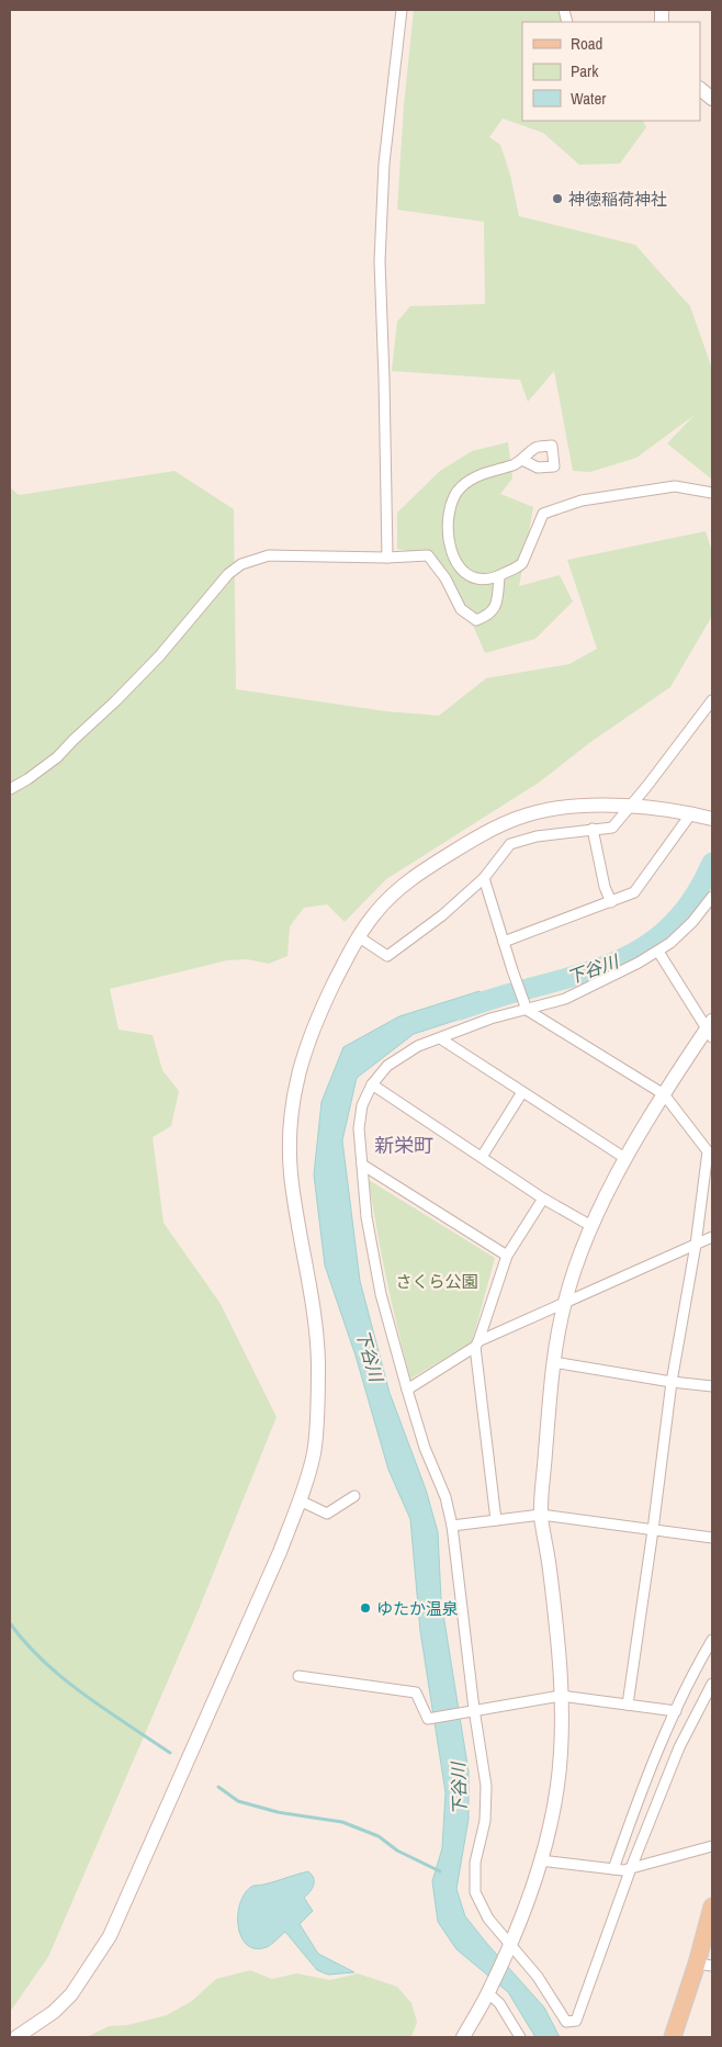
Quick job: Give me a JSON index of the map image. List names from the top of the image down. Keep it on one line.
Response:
{"districts":["新栄町"],"water":["下谷川"],"parks":["さくら公園"],"places":["神徳稲荷神社","ゆたか温泉"],"legend":["Road","Park","Water"]}
